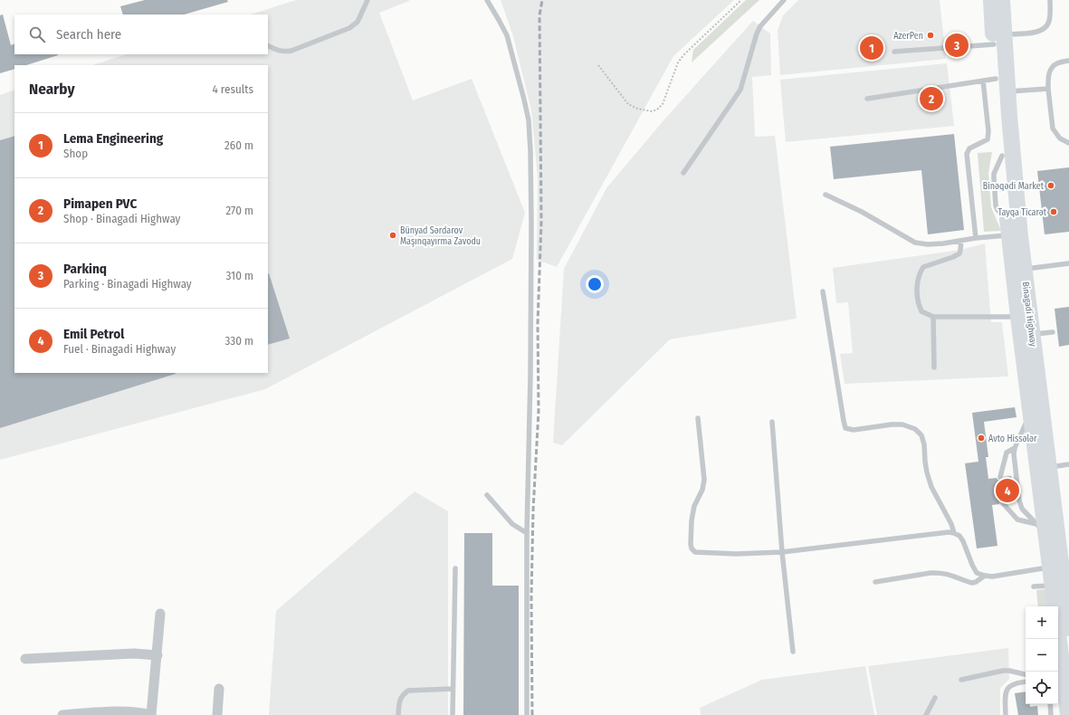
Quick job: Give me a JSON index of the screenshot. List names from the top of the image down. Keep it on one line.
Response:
{"streets":{"main road":["Binagadi Highway"]},"places":["AzerPen","Binəqədi Market","Tayqa Ticarət","Bünyad Sərdarov Maşınqayırma Zavodu","Avto Hissələr"],"page":{"search":"Search here","pins":["3","1","2","4"],"heading":["Nearby","4 results"],"list":[{"mark":"1","name":"Lema Engineering","note":"Shop","value":"260 m"},{"mark":"2","name":"Pimapen PVC","note":"Shop · Binagadi Highway","value":"270 m"},{"mark":"3","name":"Parkinq","note":"Parking · Binagadi Highway","value":"310 m"},{"mark":"4","name":"Emil Petrol","note":"Fuel · Binagadi Highway","value":"330 m"}],"map_buttons":["+","−"]}}
